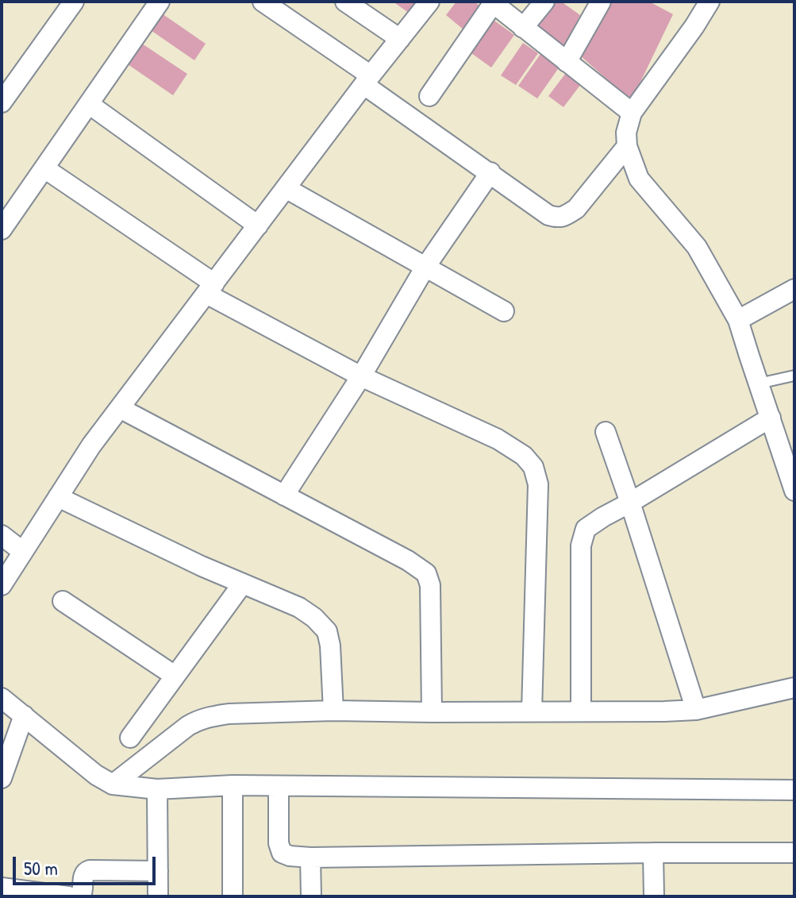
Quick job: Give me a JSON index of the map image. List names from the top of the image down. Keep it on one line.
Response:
{"scale_bar":"50 m"}
